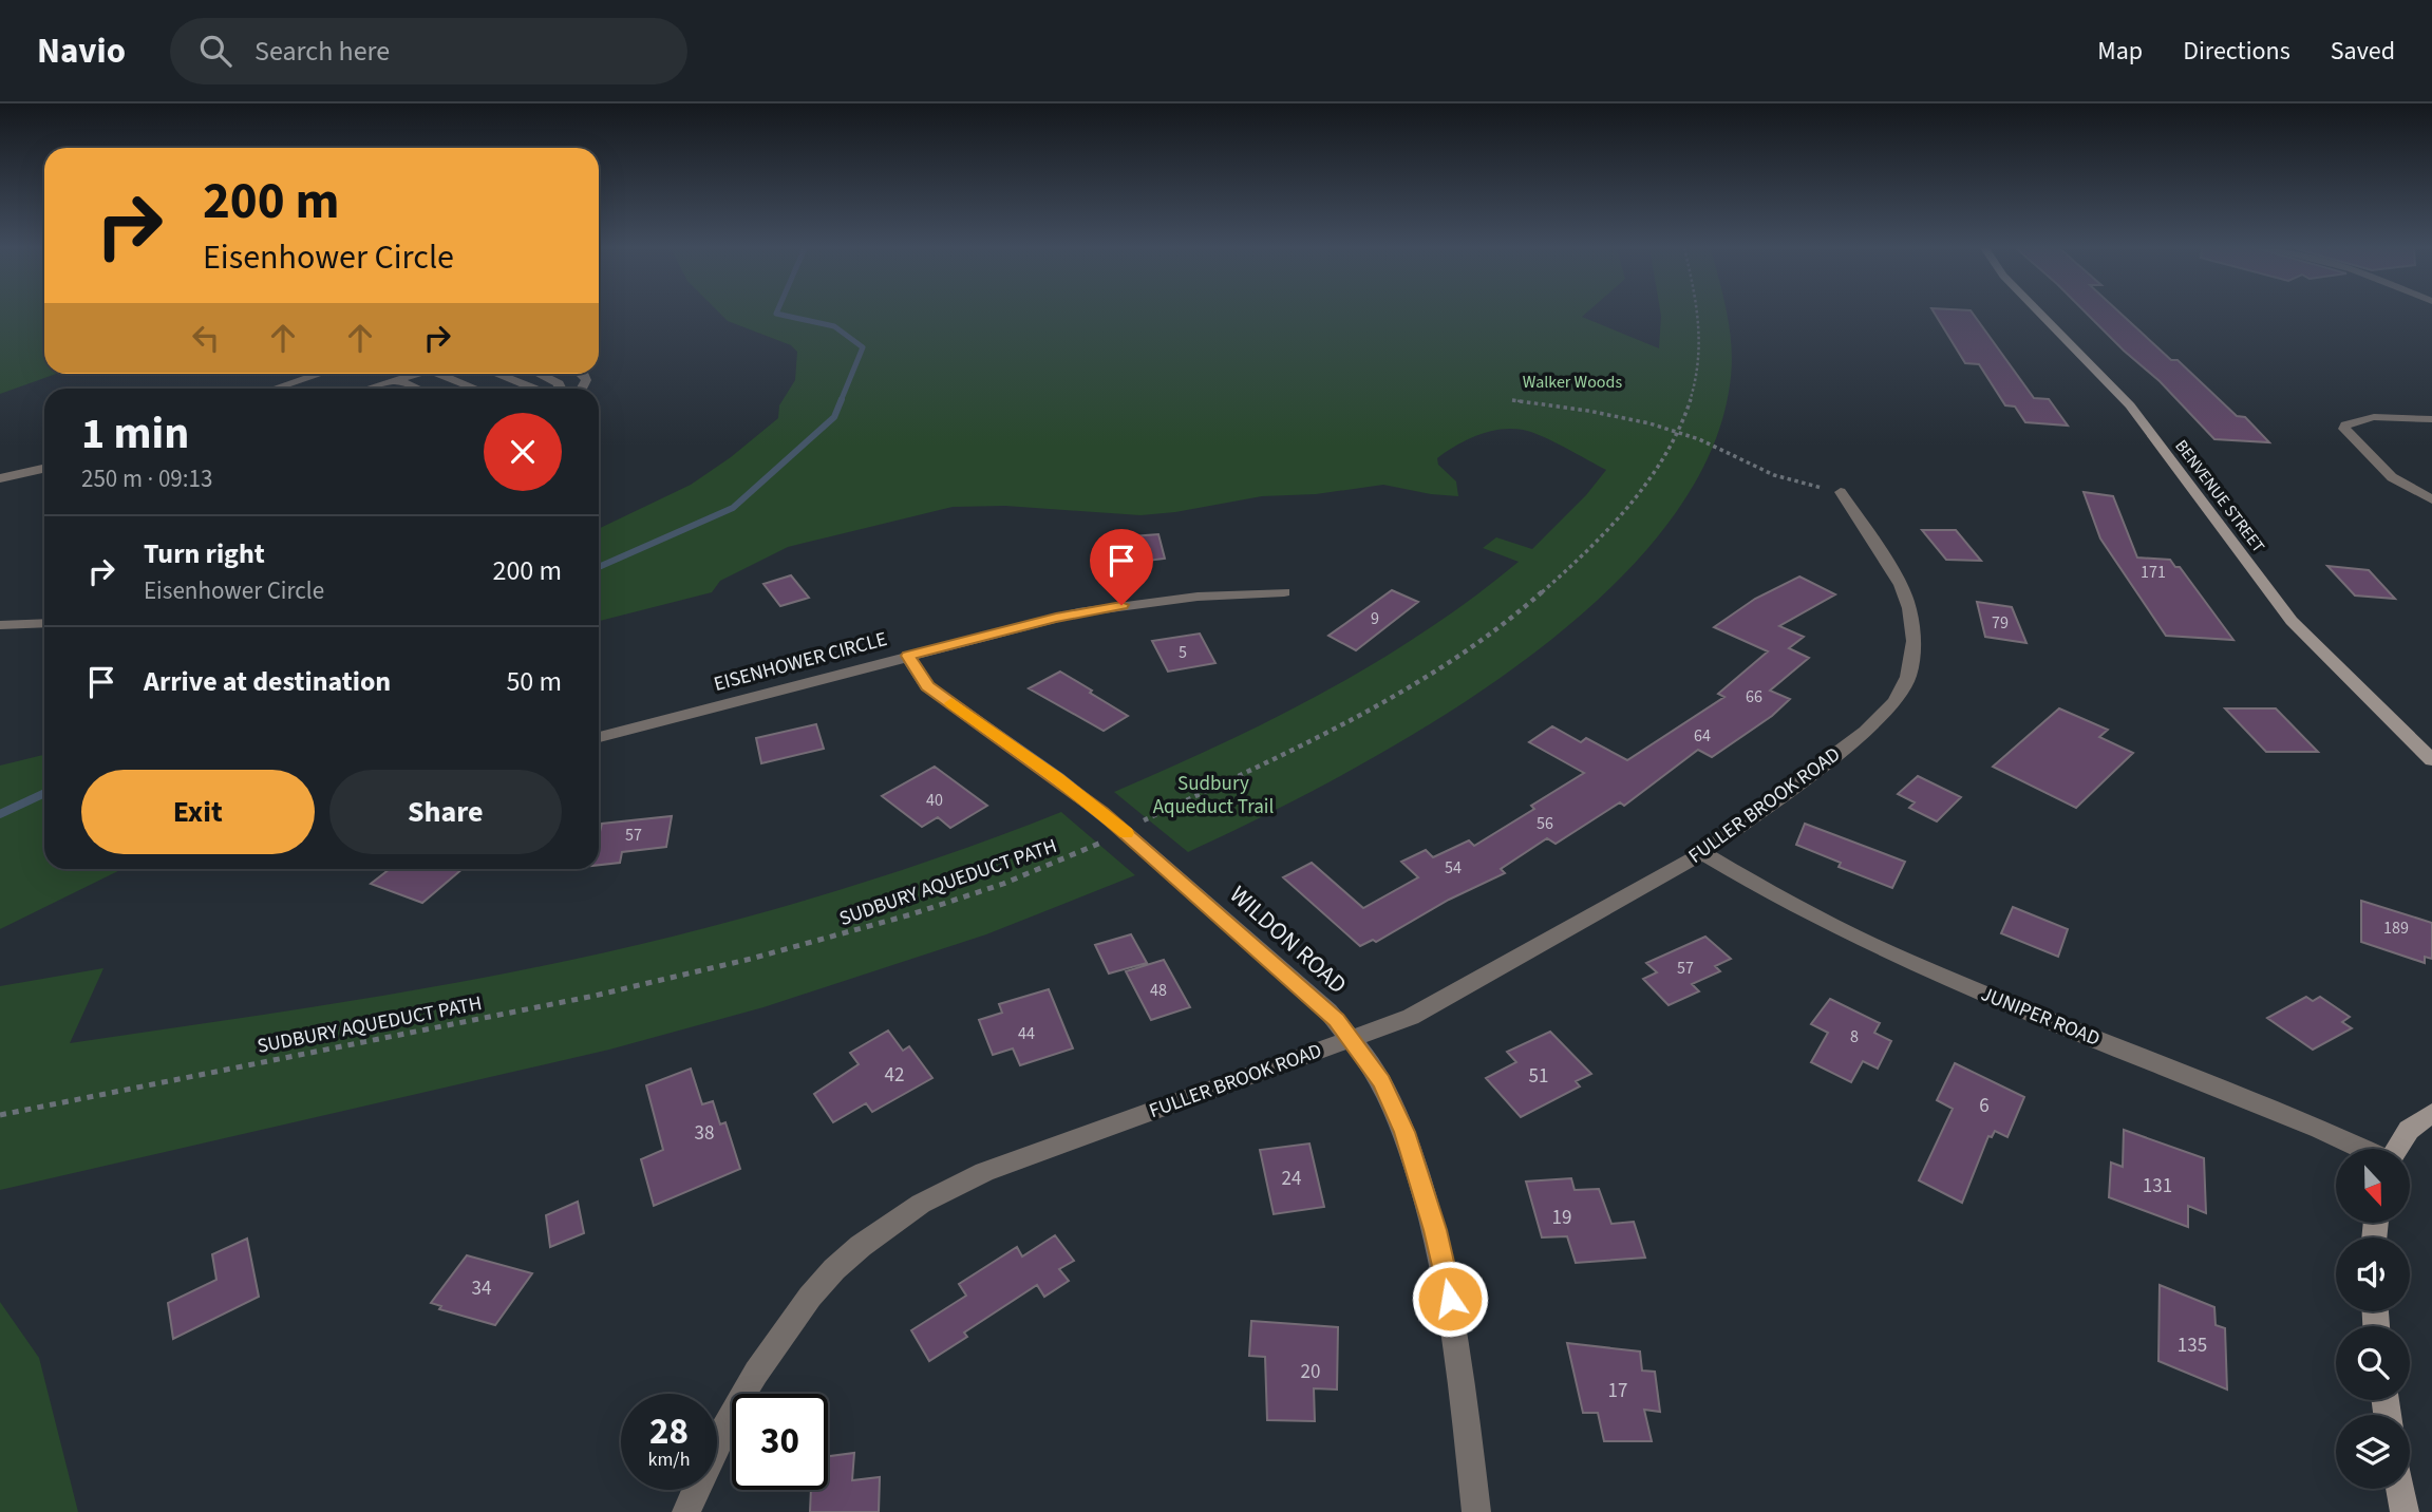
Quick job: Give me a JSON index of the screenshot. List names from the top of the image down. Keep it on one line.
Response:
{"streets":{"street":["BENVENUE STREET","EISENHOWER CIRCLE","FULLER BROOK ROAD","WILDON ROAD","JUNIPER ROAD"],"path":["SUDBURY AQUEDUCT PATH"]},"crossings":[["EISENHOWER CIRCLE","WILDON ROAD"],["FULLER BROOK ROAD","WILDON ROAD"],["FULLER BROOK ROAD","JUNIPER ROAD"],["SUDBURY AQUEDUCT PATH","WILDON ROAD"]],"parks":["Walker Woods","Sudbury Aqueduct Trail"],"house_numbers":["171","9","79","5","66","64","40","56","57","54","189","57","48","44","8","42","51","6","38","24","131","19","34","135","20","17"],"north":"bottom","page":{"header":"Navio","search":"Search here","nav":["Map","Directions","Saved"],"turn":["200 m","Eisenhower Circle"],"heading":["1 min","250 m · 09:13"],"list":[{"name":"Turn right","note":"Eisenhower Circle","value":"200 m"},{"name":"Arrive at destination","value":"50 m"}],"buttons":["Exit","Share"],"speed":"28 km/h","limit":"30"}}
